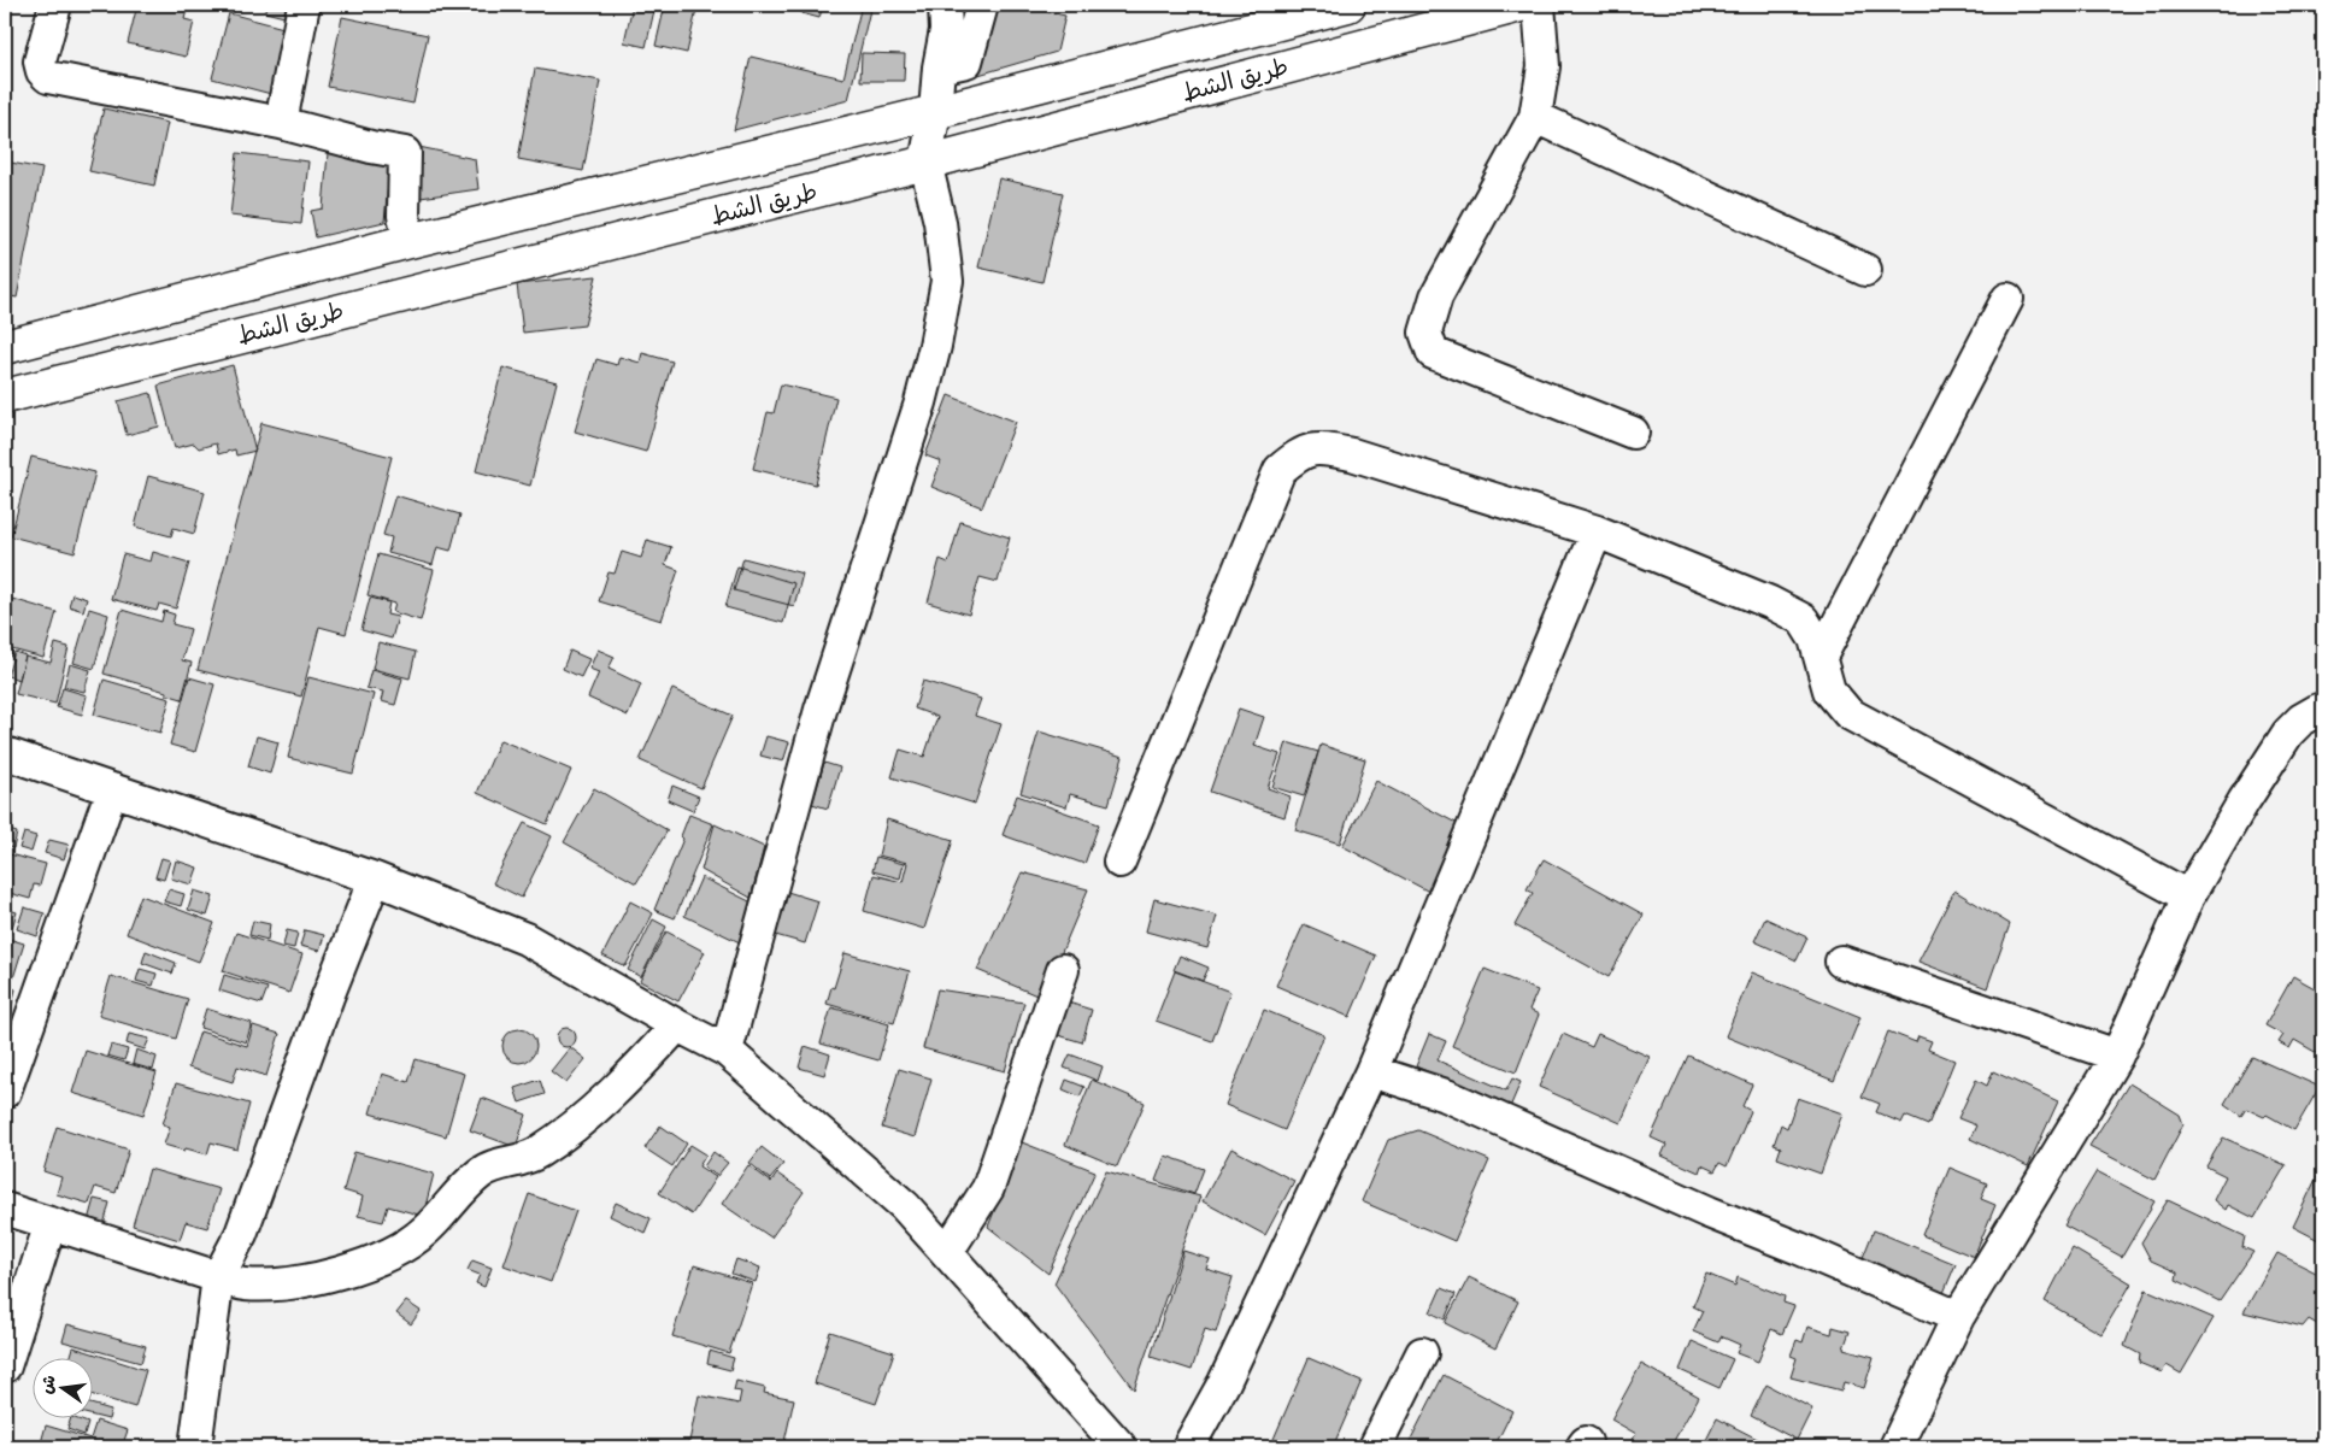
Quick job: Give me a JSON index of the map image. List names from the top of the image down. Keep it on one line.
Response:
{"streets":{"highway":["طريق الشط"]},"north":"left"}
